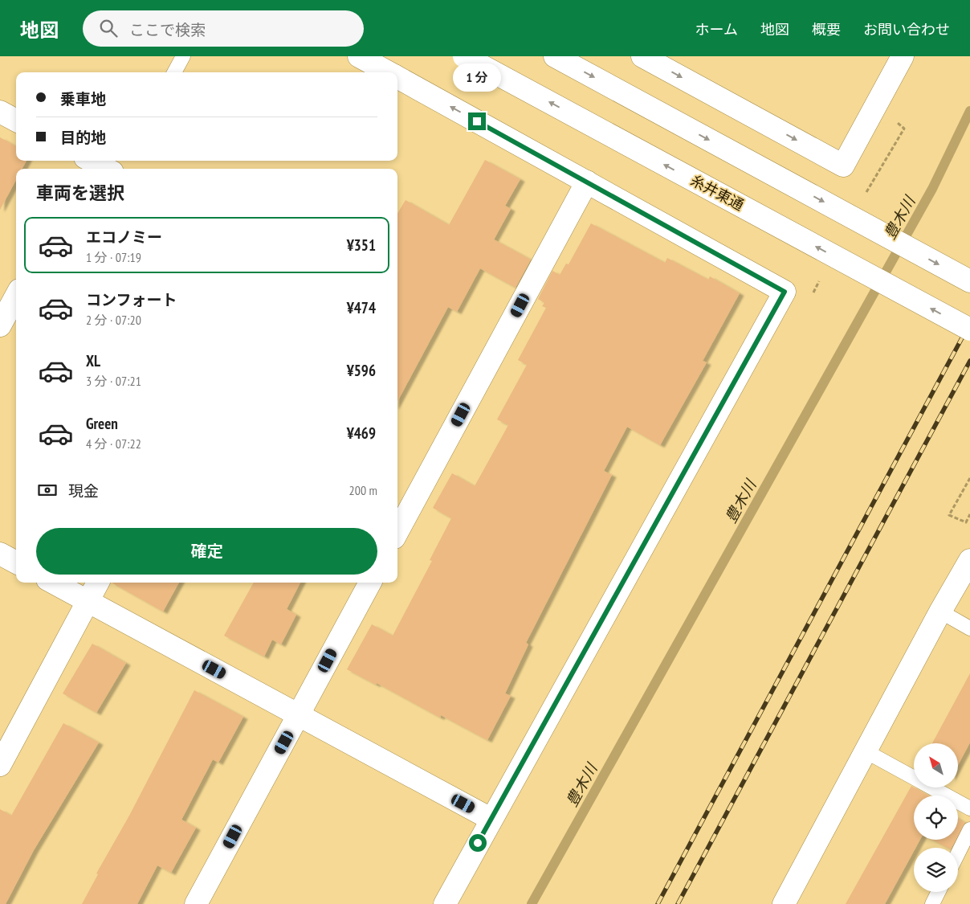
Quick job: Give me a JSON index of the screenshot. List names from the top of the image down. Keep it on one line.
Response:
{"streets":{"street":["糸井東通"]},"water":["豊木川"],"north":"top left","page":{"header":"地図","search":"ここで検索","nav":["ホーム","地図","概要","お問い合わせ"],"bubble":"1 分","banner":["乗車地","目的地"],"heading":"車両を選択","list":[{"name":"エコノミー","note":"1 分 · 07:19","value":"¥351"},{"name":"コンフォート","note":"2 分 · 07:20","value":"¥474"},{"name":"XL","note":"3 分 · 07:21","value":"¥596"},{"name":"Green","note":"4 分 · 07:22","value":"¥469"}],"pay":["現金","200 m"],"buttons":"確定"}}
